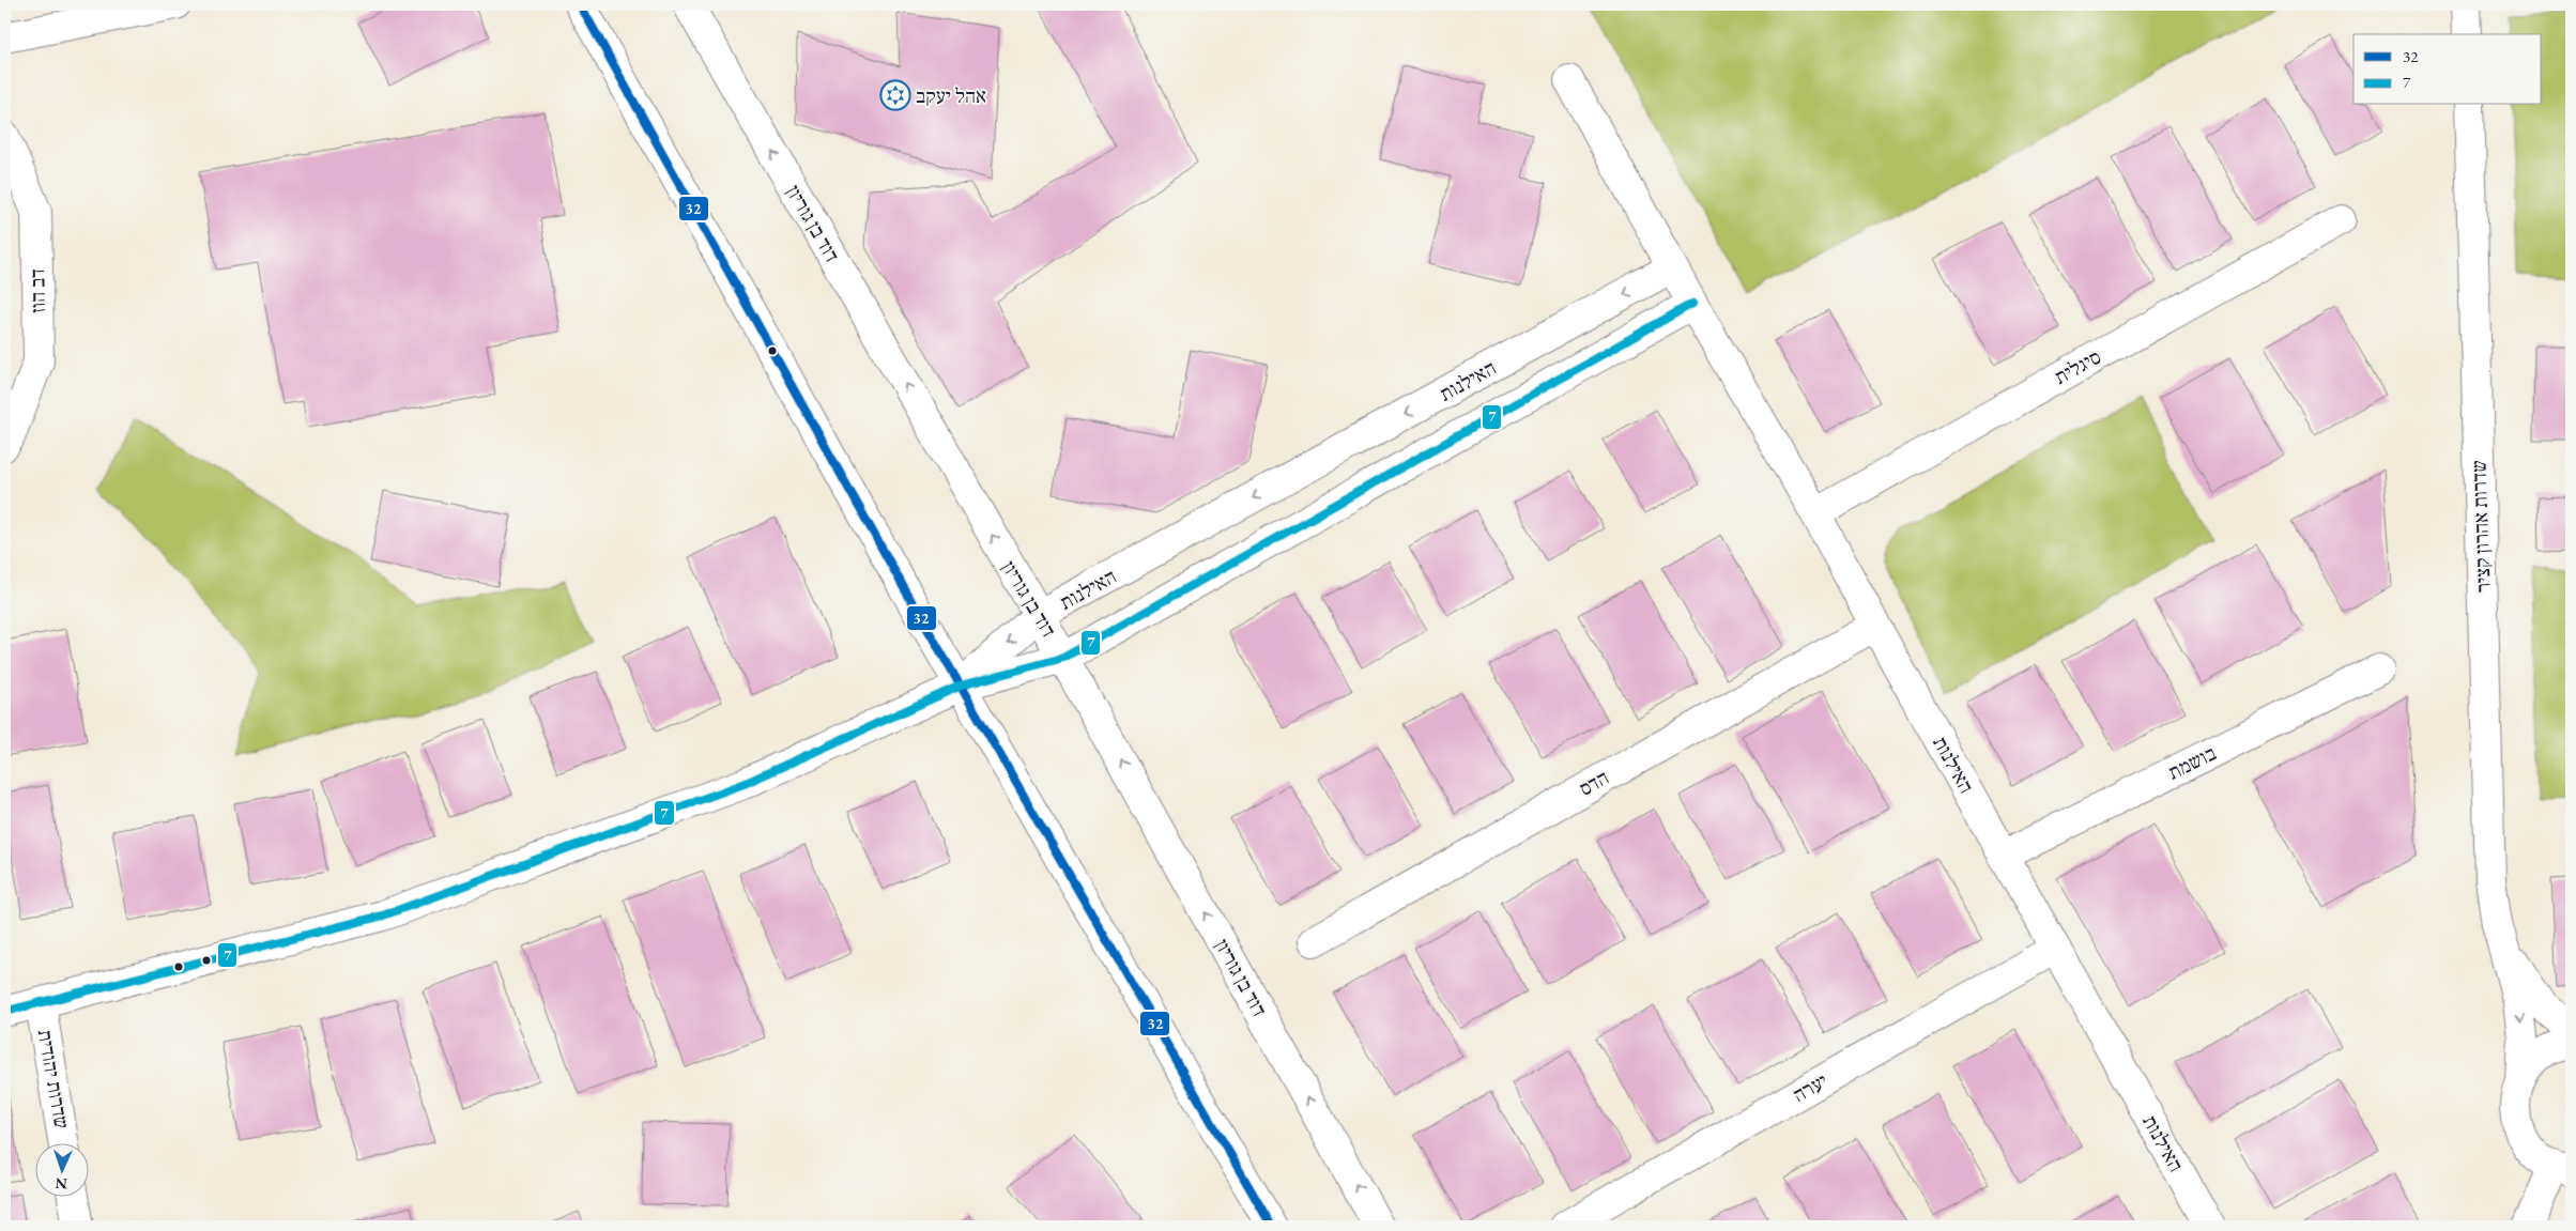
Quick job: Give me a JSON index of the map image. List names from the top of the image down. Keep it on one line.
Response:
{"streets":{"street":["דוד בן גוריון","דב הוז","סיגלית","האילנות","שדרות אהרון קציר","בושמת","הדס","שדרות יהודית","יערה"]},"crossings":[["דוד בן גוריון","האילנות"],["סיגלית","האילנות"],["האילנות","בושמת"],["האילנות","הדס"],["האילנות","יערה"]],"places":{"synagogue":["אהל יעקב"]},"lines":["transit line 32","transit line 7"],"legend":["32","7"],"north":"bottom"}
